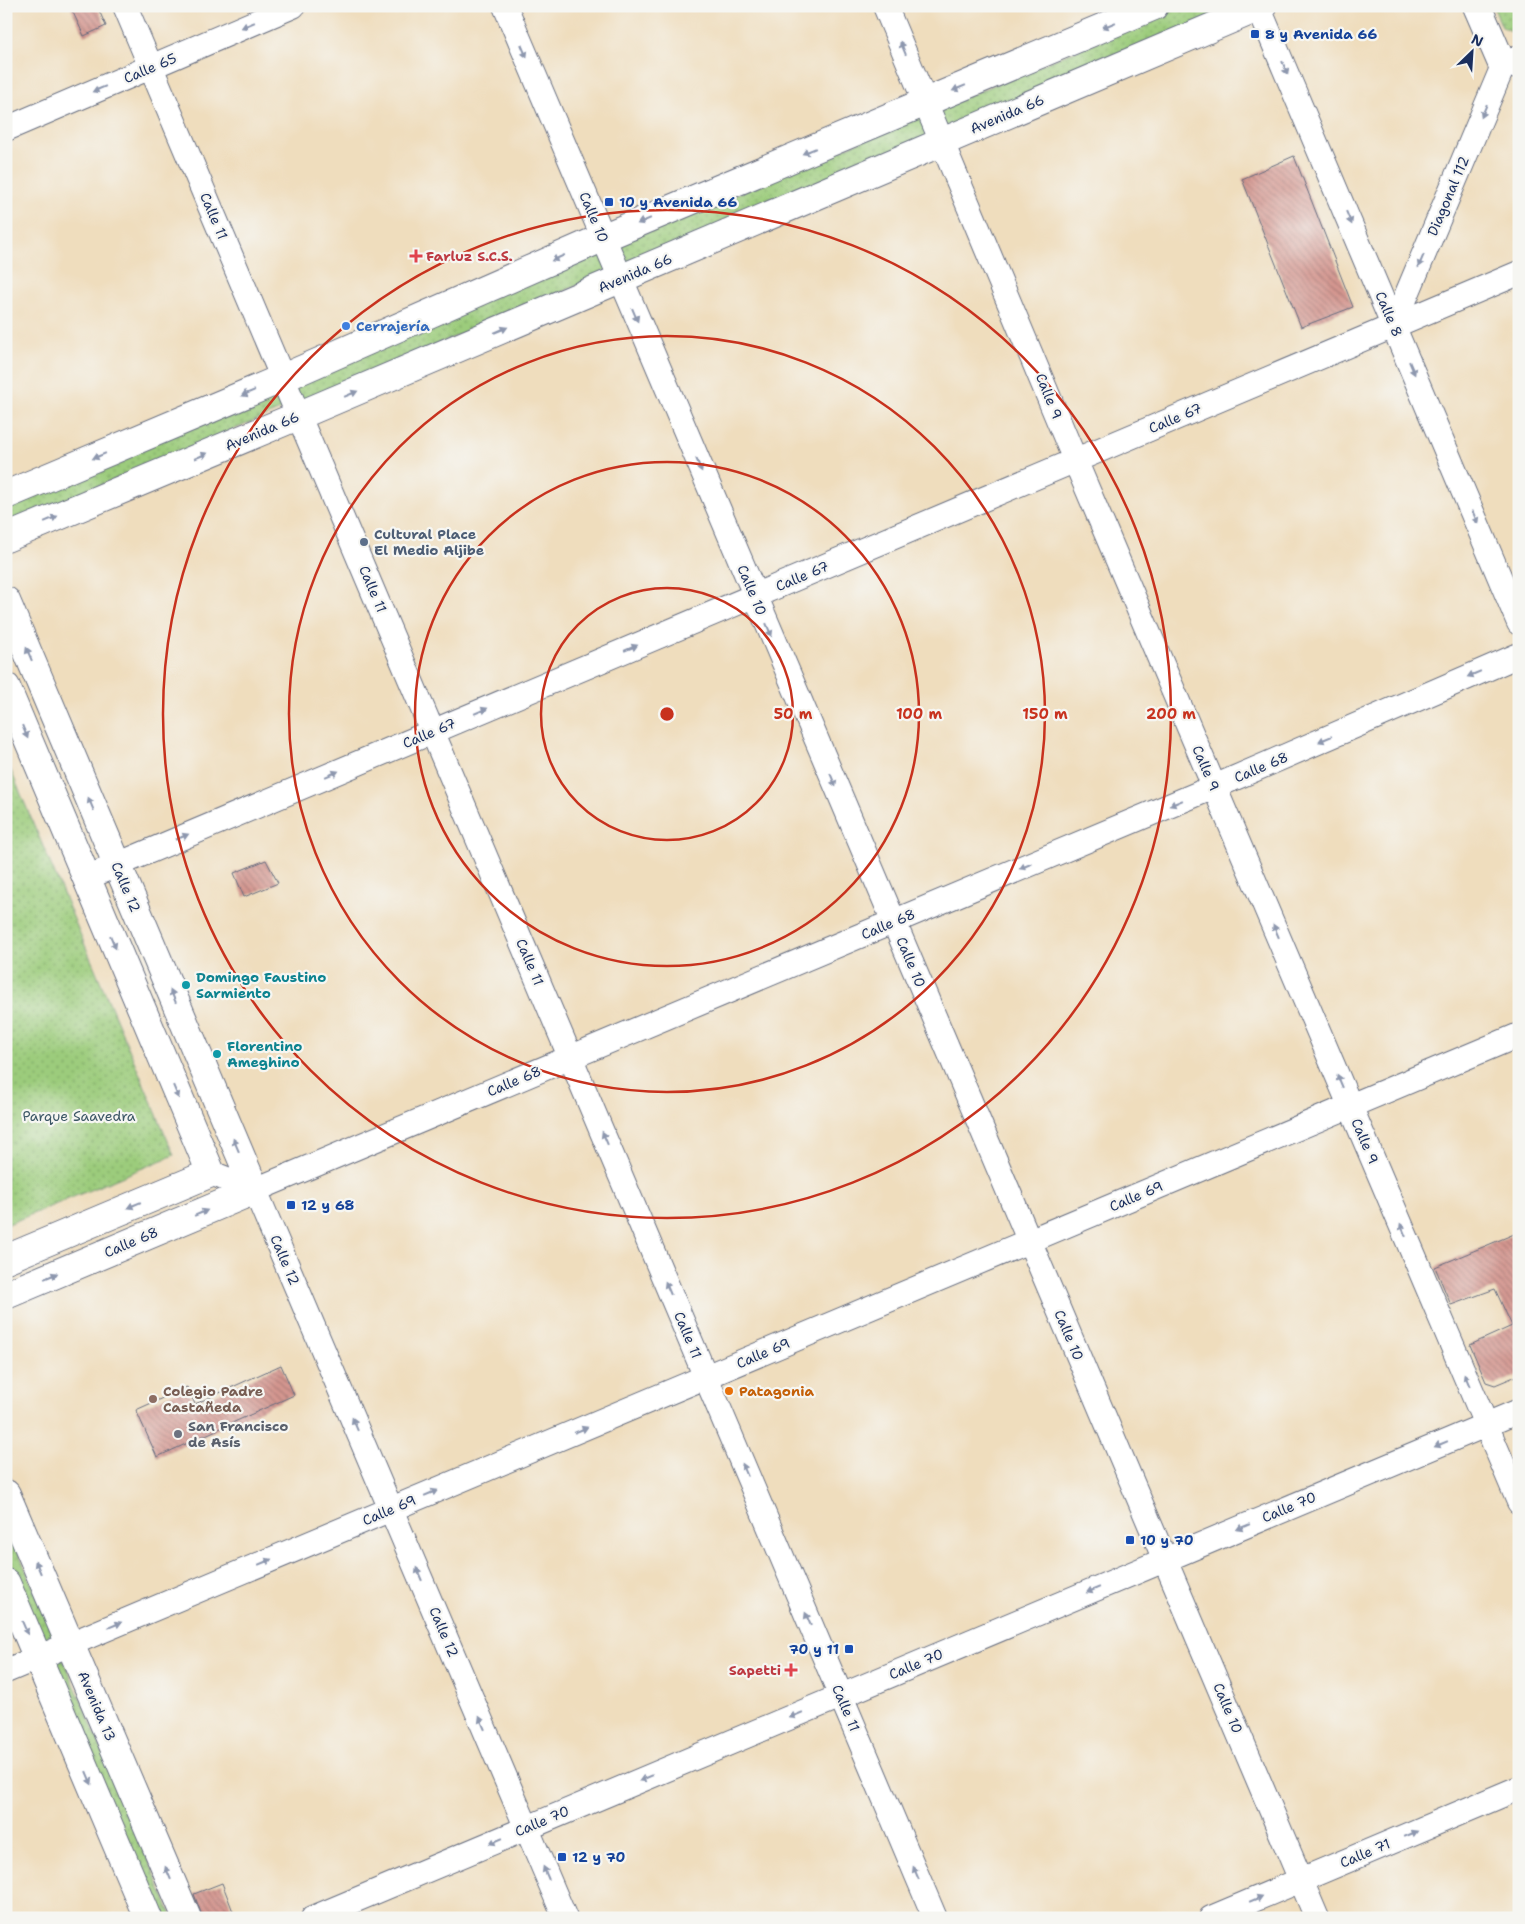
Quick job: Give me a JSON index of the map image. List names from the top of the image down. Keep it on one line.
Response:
{"streets":{"main road":["Avenida 66","Calle 68","Calle 12","Avenida 13"],"street":["Calle 65","Diagonal 112","Calle 11","Calle 10","Calle 8","Calle 9","Calle 67","Calle 69","Calle 70","Calle 71"]},"crossings":[["Calle 65","Calle 11"],["Avenida 66","Calle 11"],["Avenida 66","Calle 10"],["Avenida 66","Calle 8"],["Avenida 66","Calle 9"],["Diagonal 112","Calle 8"],["Diagonal 112","Calle 67"],["Calle 11","Calle 67"],["Calle 11","Calle 68"],["Calle 11","Calle 69"],["Calle 11","Calle 70"],["Calle 10","Calle 67"],["Calle 10","Calle 68"],["Calle 10","Calle 69"],["Calle 10","Calle 70"],["Calle 10","Calle 71"],["Calle 8","Calle 67"],["Calle 9","Calle 67"],["Calle 9","Calle 68"],["Calle 9","Calle 69"],["Calle 9","Calle 70"],["Calle 67","Calle 12"],["Calle 68","Calle 12"],["Calle 12","Calle 69"],["Calle 12","Calle 70"],["Calle 69","Avenida 13"]],"one_way":["Calle 65","Diagonal 112","Calle 11","Calle 10","Calle 8","Calle 9","Calle 67","Calle 69","Calle 70","Calle 71"],"parks":["Parque Saavedra"],"places":{"transit":["8 y Avenida 66","10 y Avenida 66","12 y 68","10 y 70","70 y 11","12 y 70"],"health":["Farluz S.C.S.","Sapetti"],"other":["Cerrajería","Cultural Place El Medio Aljibe","Domingo Faustino Sarmiento","Florentino Ameghino","Patagonia","Colegio Padre Castañeda","San Francisco de Asís"]},"north":"top right","rings":["50 m","100 m","150 m","200 m"]}
